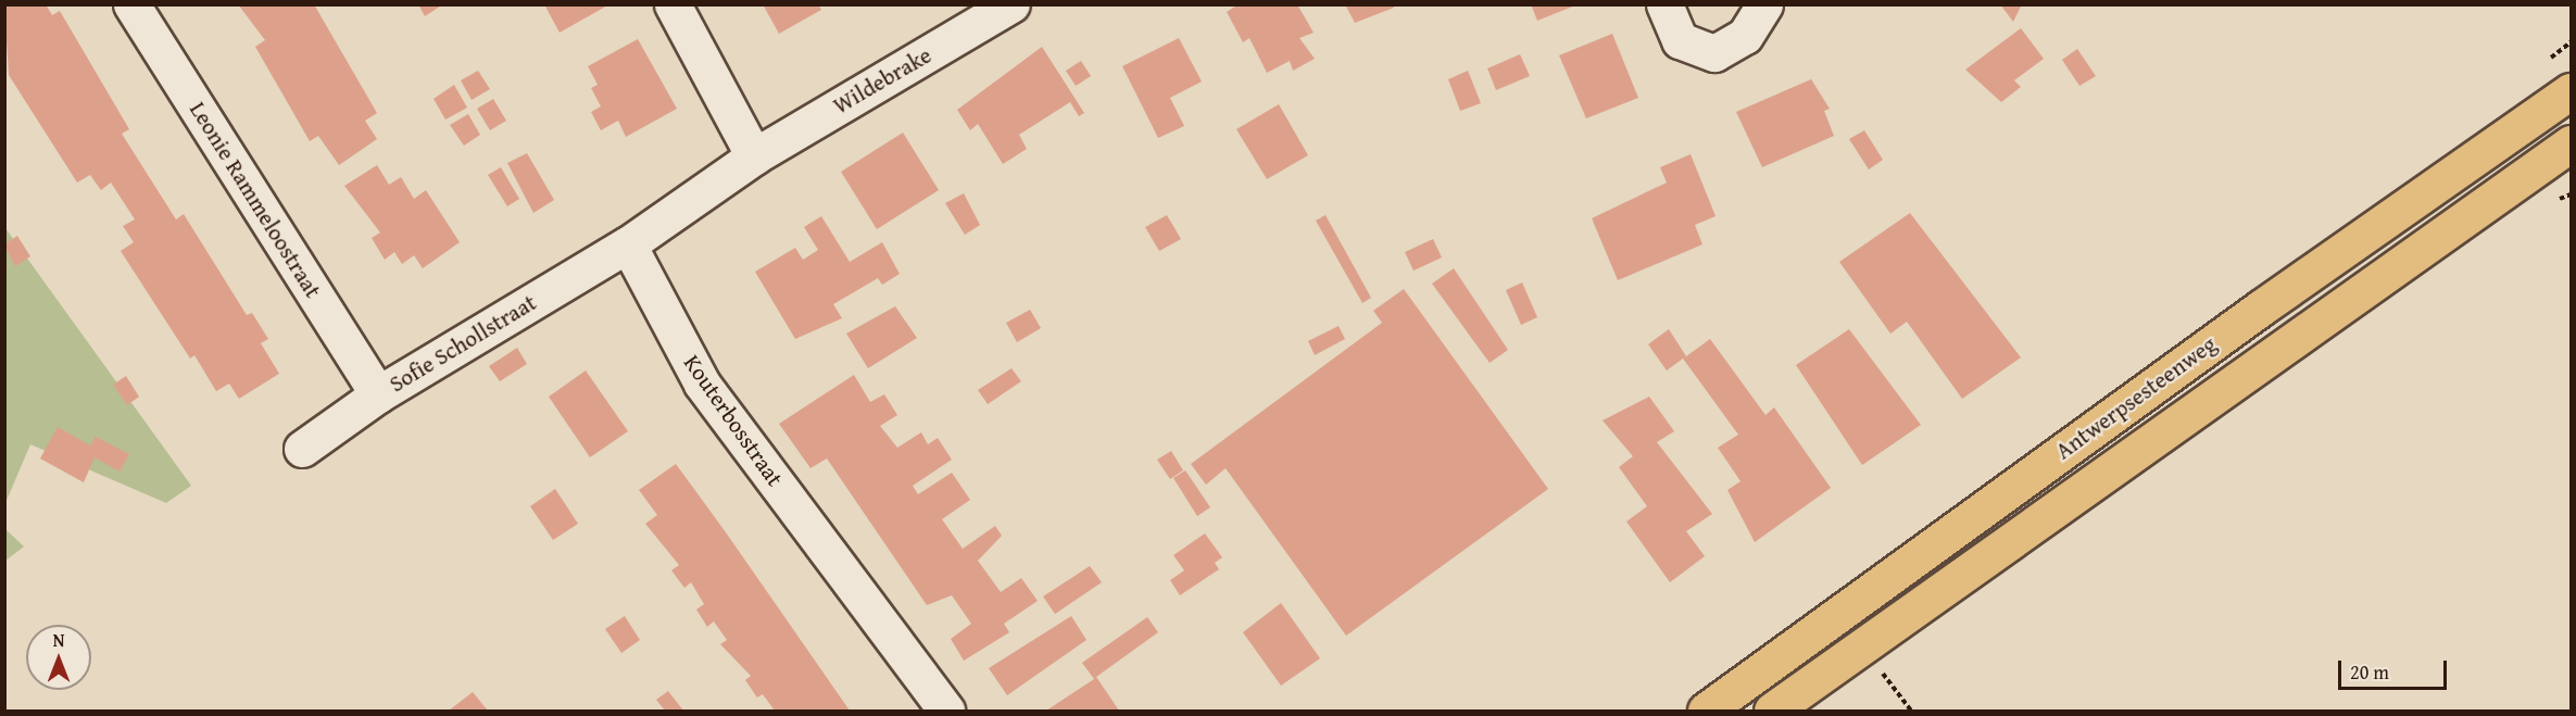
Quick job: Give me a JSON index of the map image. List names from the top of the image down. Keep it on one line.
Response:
{"streets":{"main road":["Antwerpsesteenweg"],"street":["Wildebrake","Leonie Rammeloostraat","Sofie Schollstraat","Kouterbosstraat"]},"crossings":[["Leonie Rammeloostraat","Sofie Schollstraat"],["Sofie Schollstraat","Kouterbosstraat"]],"scale_bar":"20 m","north":"top"}
